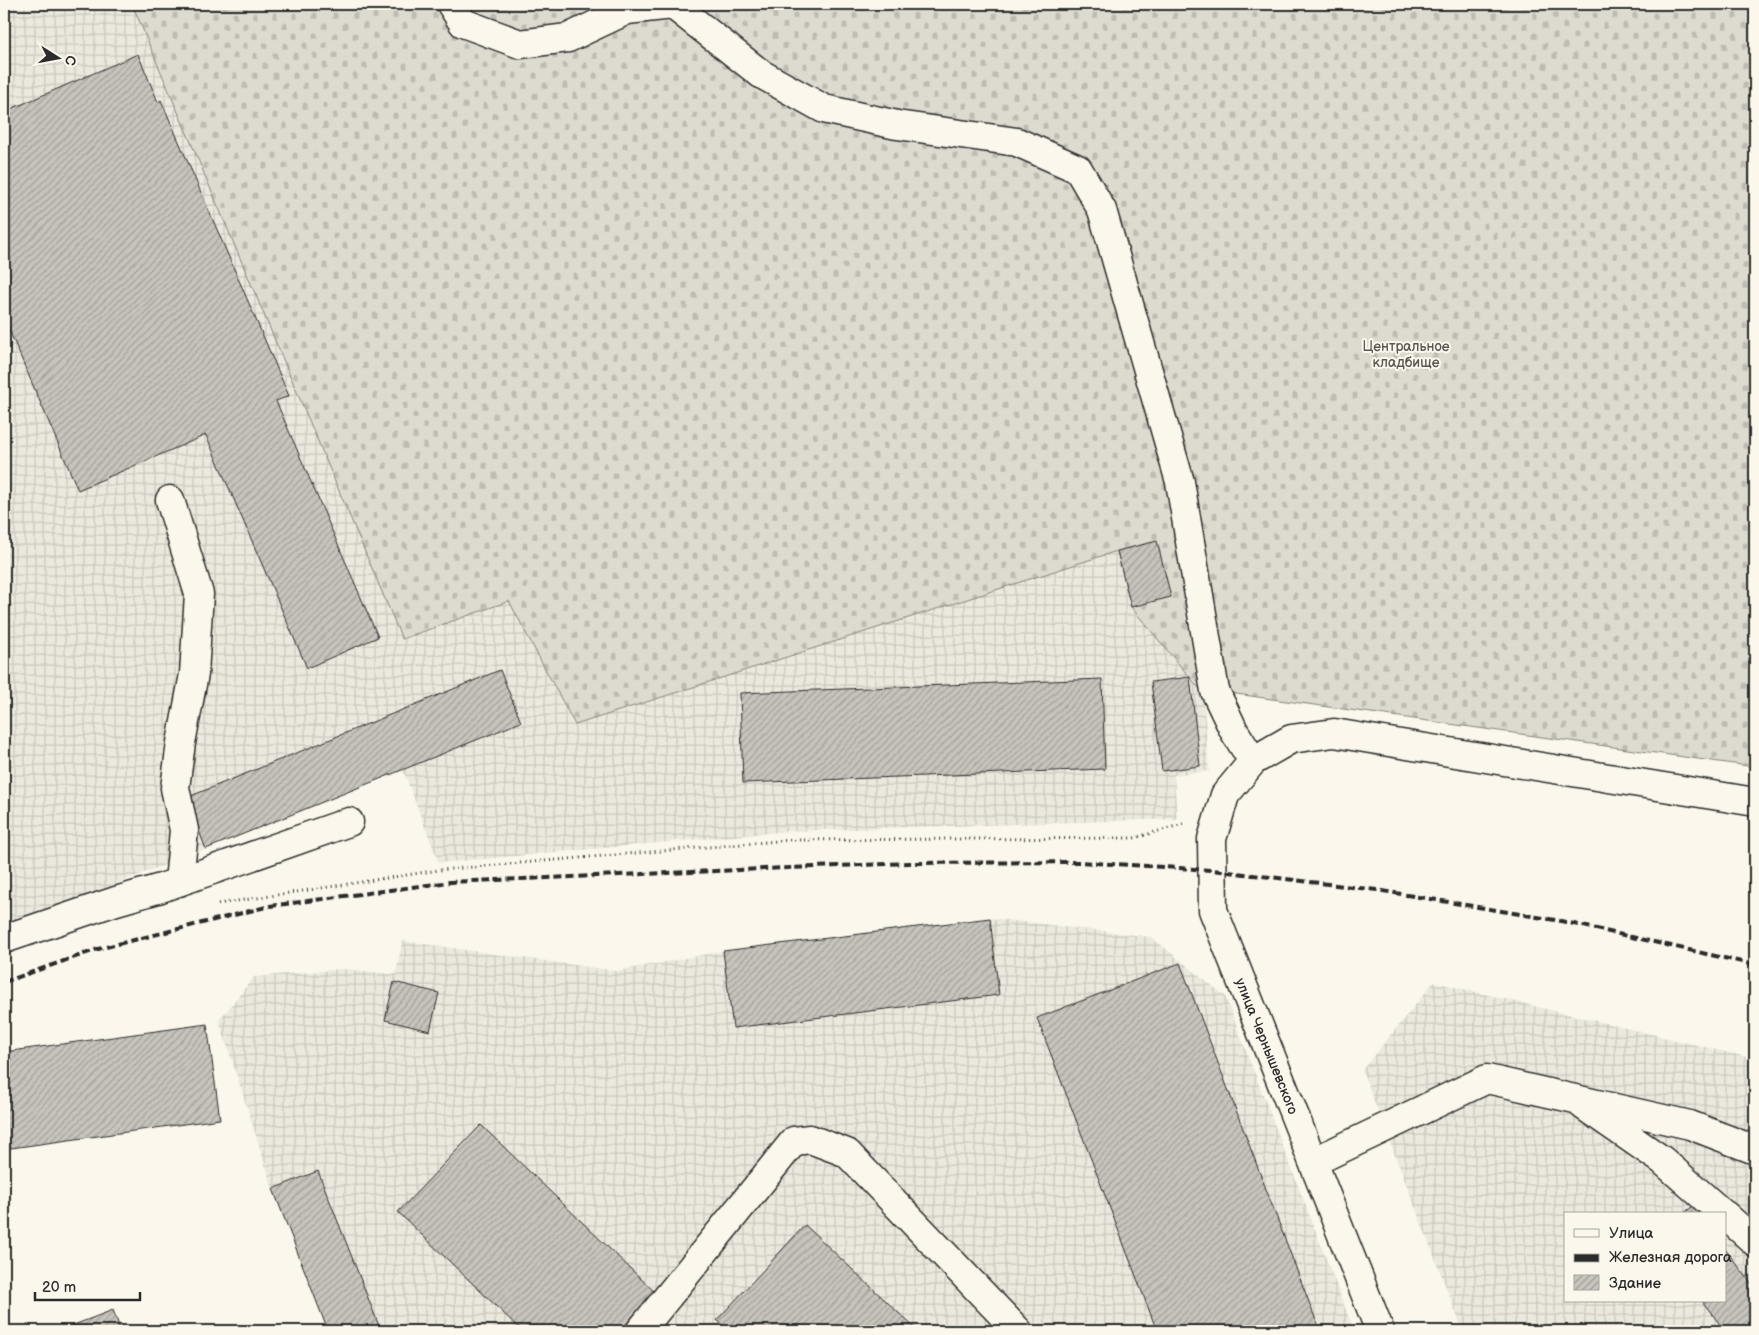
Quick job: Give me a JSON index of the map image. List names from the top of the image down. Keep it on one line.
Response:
{"streets":{"street":["улица Чернышевского"]},"parks":["Центральное кладбище"],"legend":["Улица","Железная дорога","Здание"],"scale_bar":"20 m","north":"right"}
